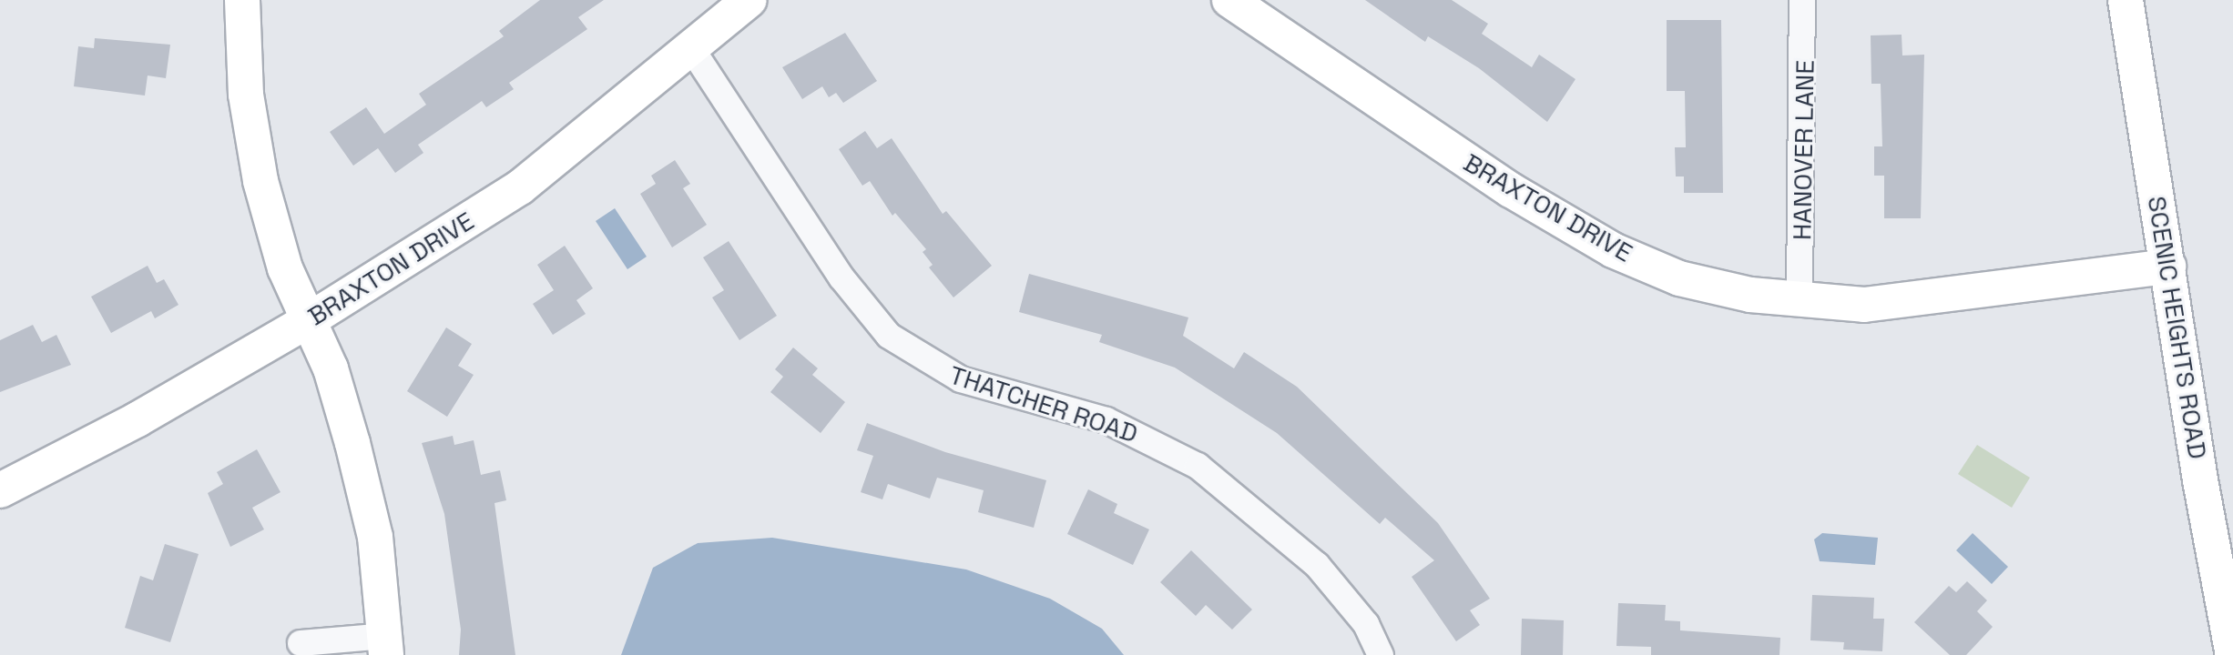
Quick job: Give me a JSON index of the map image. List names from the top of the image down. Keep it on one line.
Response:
{"streets":{"street":["HANOVER LANE","BRAXTON DRIVE","SCENIC HEIGHTS ROAD","THATCHER ROAD"]},"crossings":[["HANOVER LANE","BRAXTON DRIVE"],["BRAXTON DRIVE","SCENIC HEIGHTS ROAD"],["BRAXTON DRIVE","THATCHER ROAD"]]}
